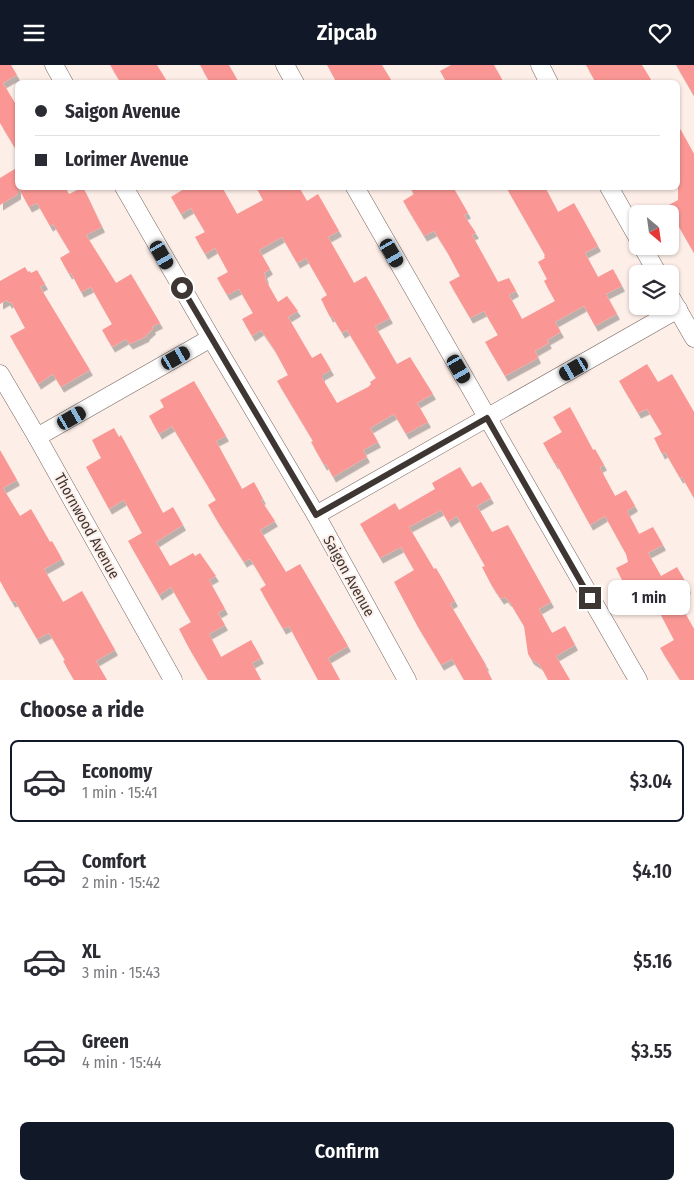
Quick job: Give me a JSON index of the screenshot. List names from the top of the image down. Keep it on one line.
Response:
{"streets":{"street":["Thornwood Avenue","Saigon Avenue"]},"north":"bottom right","page":{"header":"Zipcab","banner":["Saigon Avenue","Lorimer Avenue"],"bubble":"1 min","heading":"Choose a ride","list":[{"name":"Economy","note":"1 min · 15:41","value":"$3.04"},{"name":"Comfort","note":"2 min · 15:42","value":"$4.10"},{"name":"XL","note":"3 min · 15:43","value":"$5.16"},{"name":"Green","note":"4 min · 15:44","value":"$3.55"}],"buttons":"Confirm"}}
